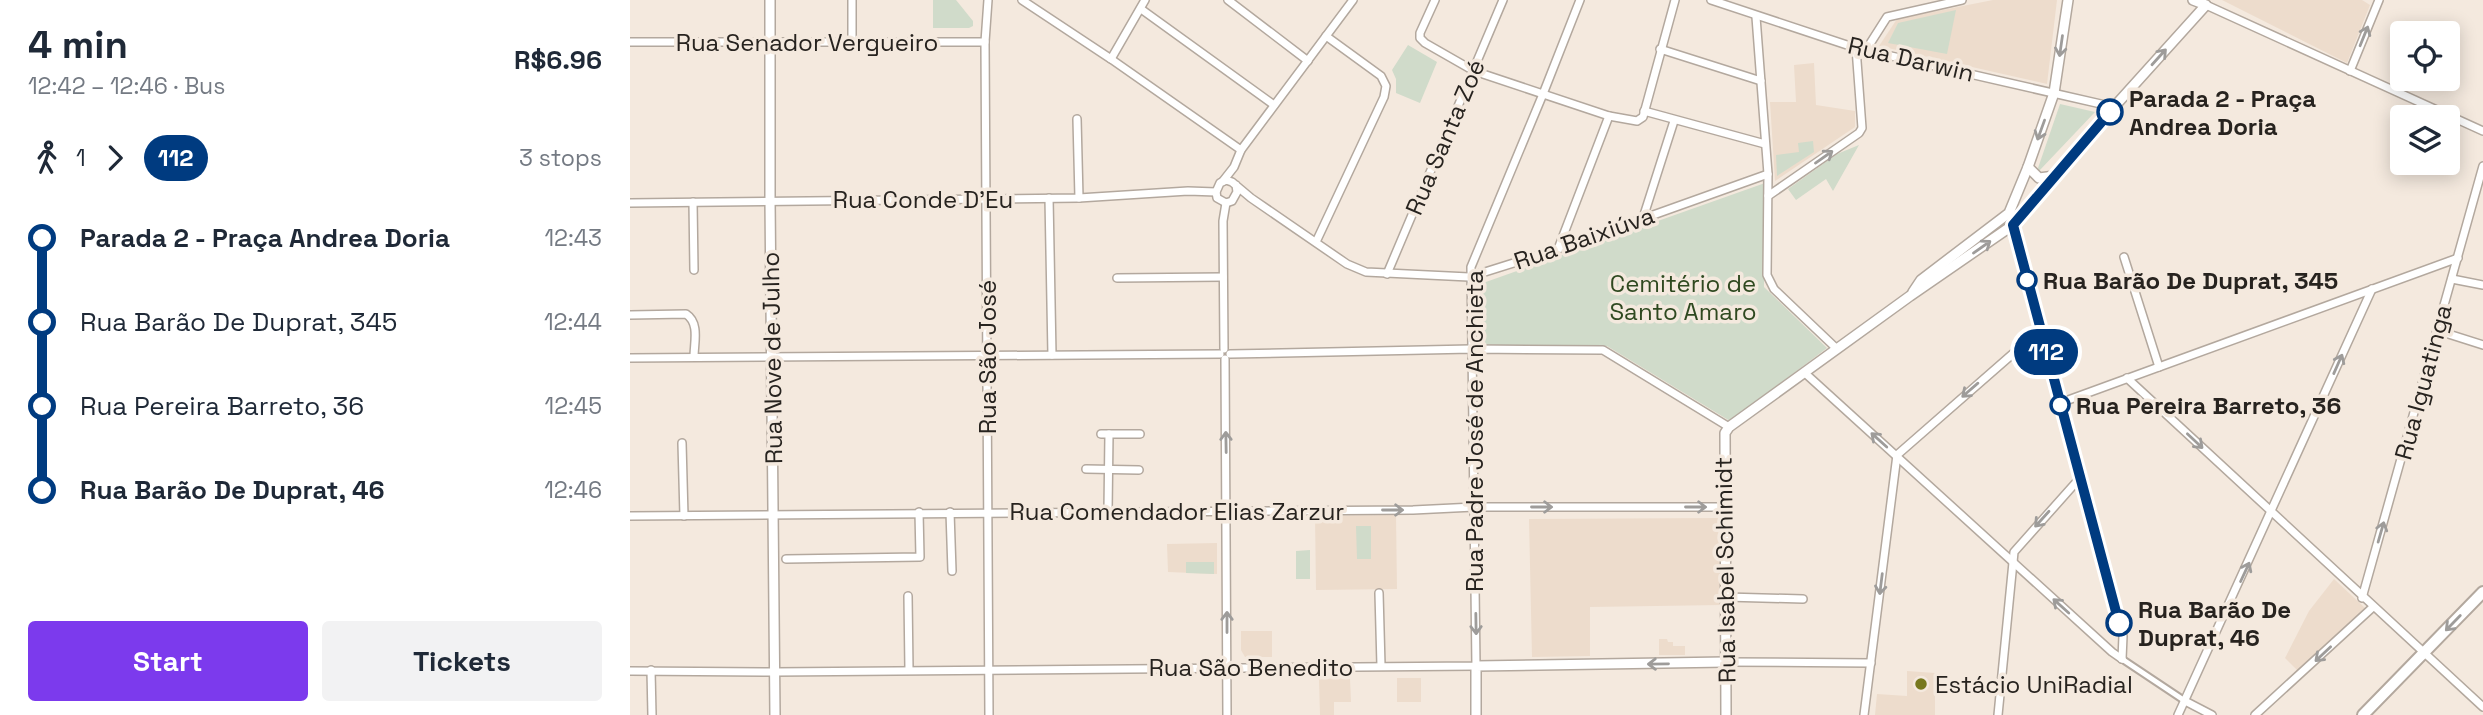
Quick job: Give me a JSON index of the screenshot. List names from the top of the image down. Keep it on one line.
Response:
{"streets":{"street":["Rua Senador Vergueiro","Rua Darwin","Rua Santa Zoé","Rua Conde D'Eu","Rua Baixiúva","Rua São José","Rua Nove de Julho","Rua Iguatinga","Rua Padre José de Anchieta","Rua Comendador Elias Zarzur","Rua Isabel Schimidt","Rua São Benedito"]},"crossings":[["Rua Senador Vergueiro","Rua São José"],["Rua Senador Vergueiro","Rua Nove de Julho"],["Rua Santa Zoé","Rua Baixiúva"],["Rua Conde D'Eu","Rua São José"],["Rua Conde D'Eu","Rua Nove de Julho"],["Rua Baixiúva","Rua Padre José de Anchieta"],["Rua São José","Rua Comendador Elias Zarzur"],["Rua São José","Rua São Benedito"],["Rua Nove de Julho","Rua Comendador Elias Zarzur"],["Rua Nove de Julho","Rua São Benedito"],["Rua Padre José de Anchieta","Rua Comendador Elias Zarzur"],["Rua Padre José de Anchieta","Rua São Benedito"],["Rua Comendador Elias Zarzur","Rua Isabel Schimidt"],["Rua Isabel Schimidt","Rua São Benedito"]],"one_way":["Rua Iguatinga","Rua Comendador Elias Zarzur"],"parks":["Cemitério de Santo Amaro"],"places":["Parada 2 - Praça Andrea Doria","Rua Barão De Duprat, 345","Rua Pereira Barreto, 36","Rua Barão De Duprat, 46","Estácio UniRadial"],"lines":["bus line 112"],"page":{"heading":["4 min","12:42 – 12:46 · Bus","R$6.96"],"on_map":"112","legs":["1","112","3 stops"],"list":[{"name":"Parada 2 - Praça Andrea Doria","value":"12:43"},{"name":"Rua Barão De Duprat, 345","value":"12:44"},{"name":"Rua Pereira Barreto, 36","value":"12:45"},{"name":"Rua Barão De Duprat, 46","value":"12:46"}],"buttons":["Start","Tickets"]}}
